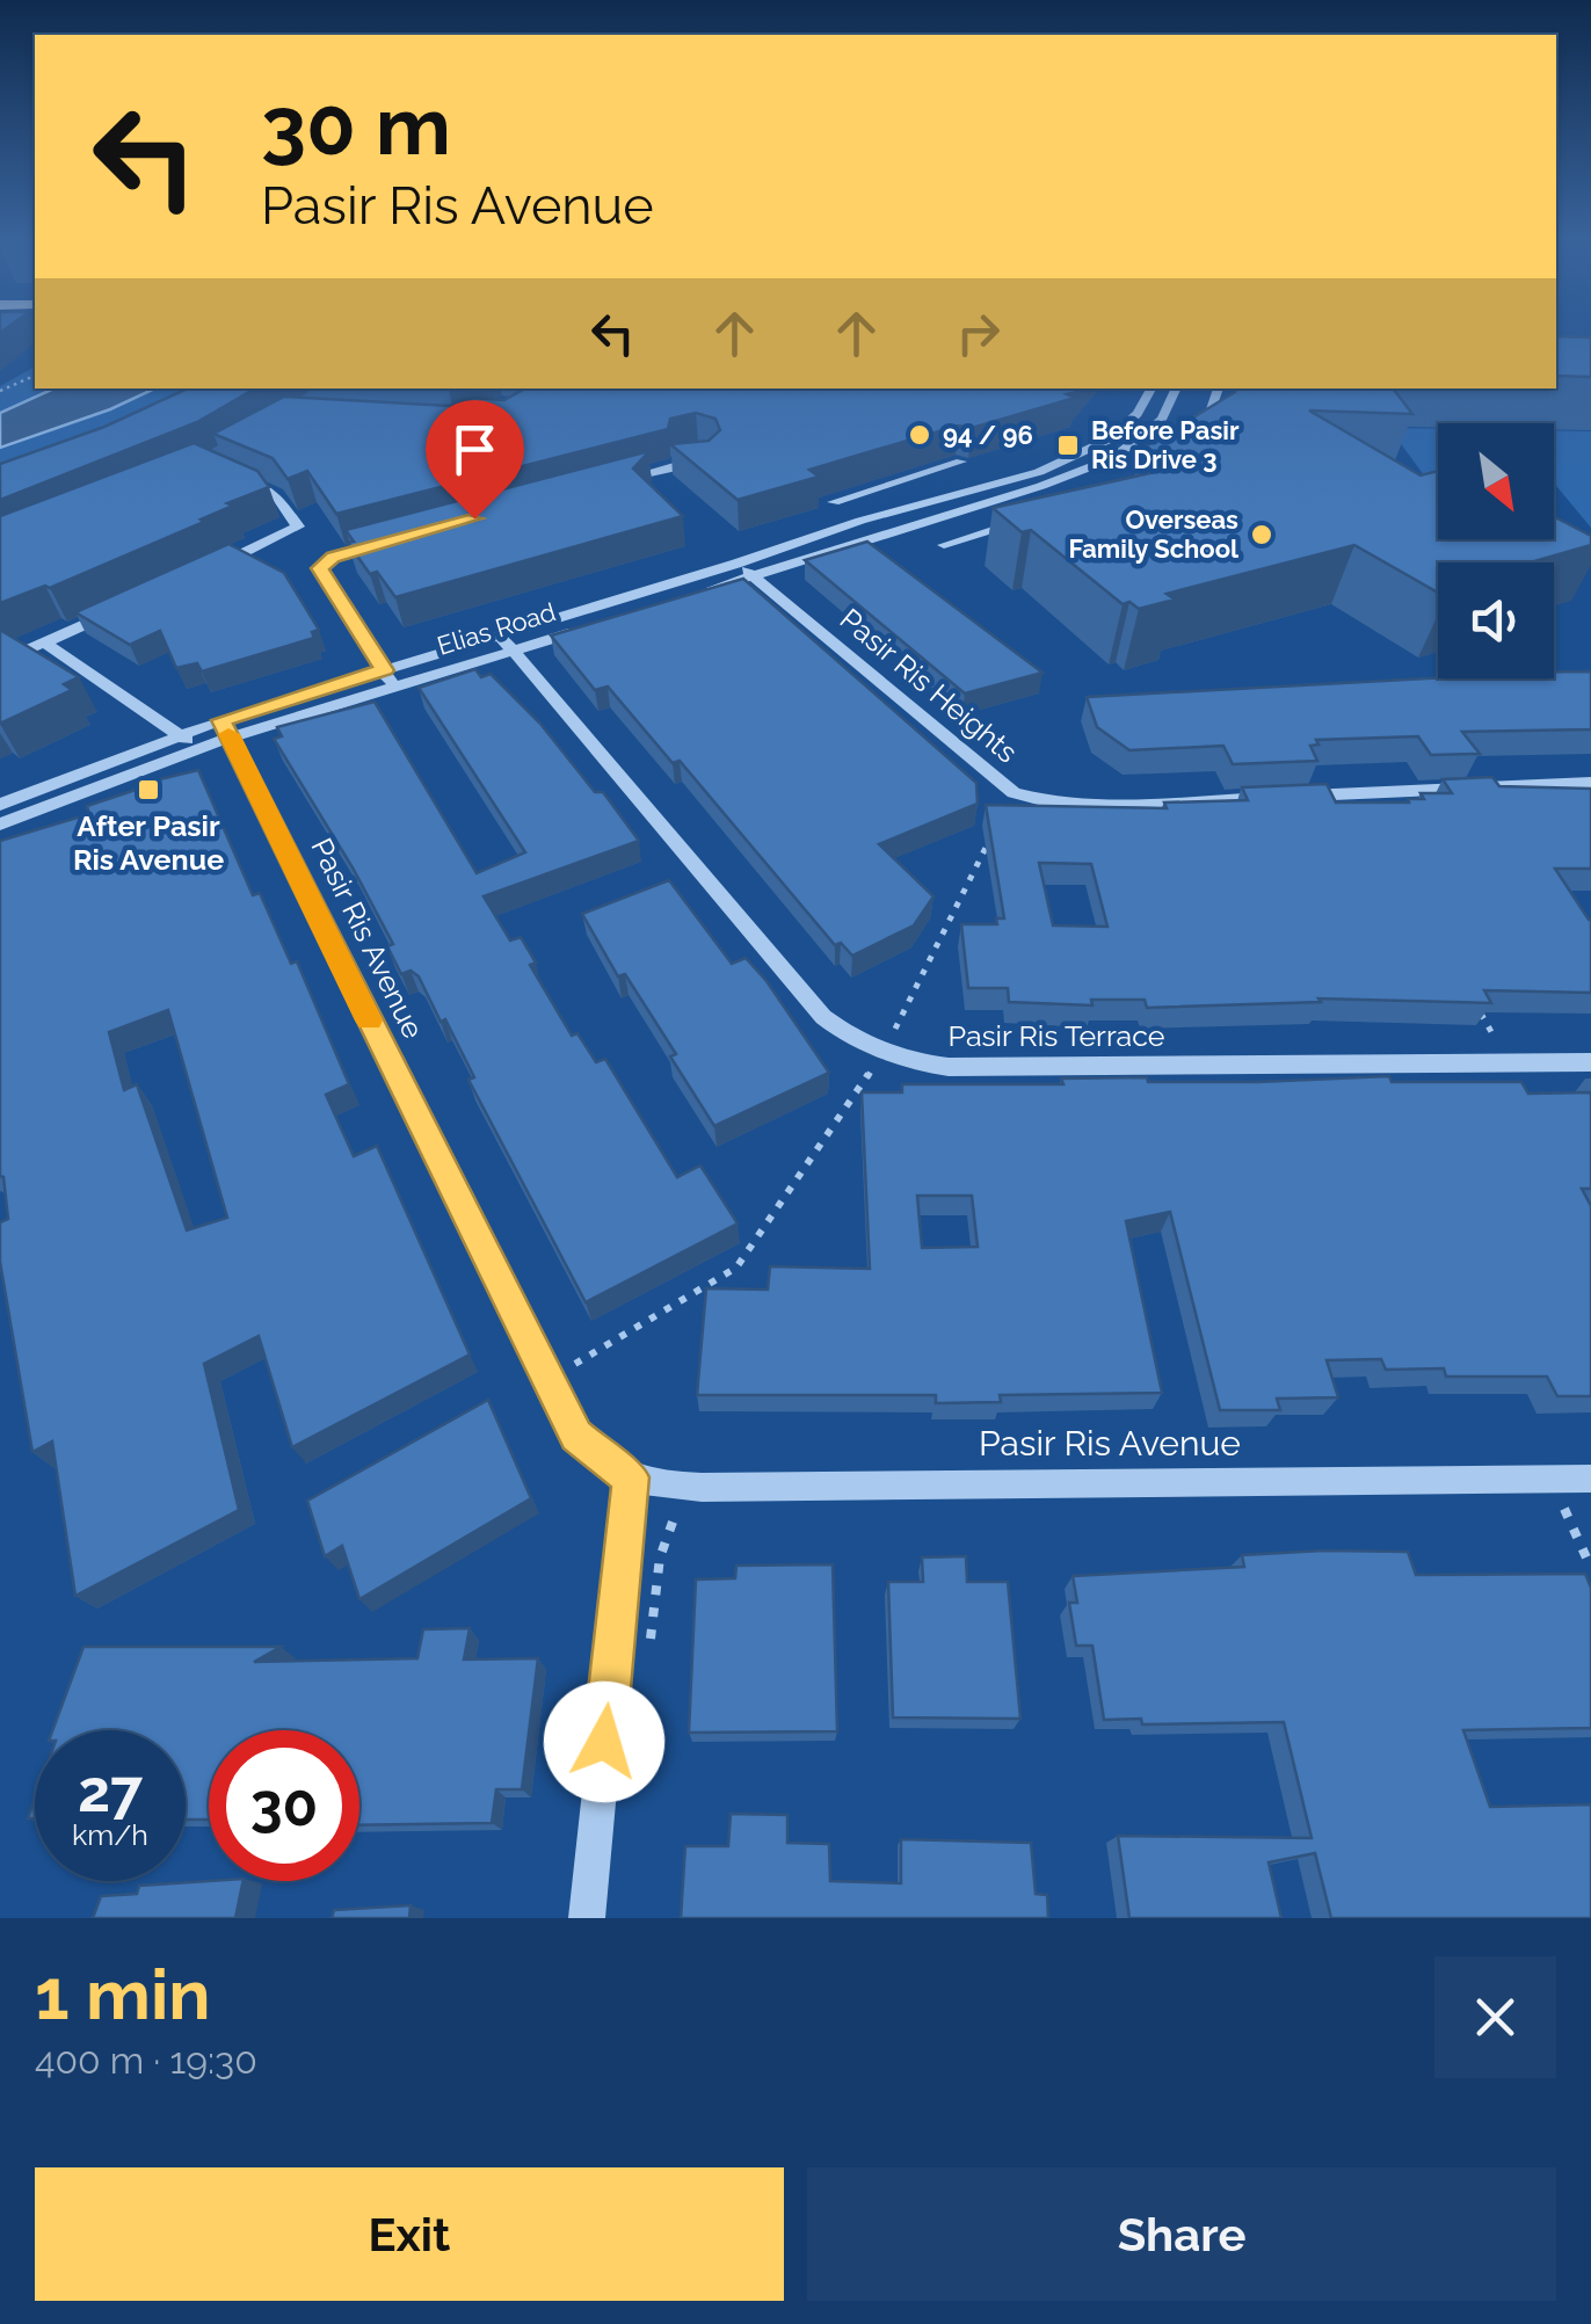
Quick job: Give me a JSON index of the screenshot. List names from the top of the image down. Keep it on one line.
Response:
{"streets":{"street":["Elias Road","Pasir Ris Heights","Pasir Ris Avenue","Pasir Ris Terrace"]},"crossings":[["Elias Road","Pasir Ris Heights"],["Elias Road","Pasir Ris Avenue"],["Elias Road","Pasir Ris Terrace"]],"places":{"other":["94 / 96","Overseas Family School"],"transit":["Before Pasir Ris Drive 3","After Pasir Ris Avenue"]},"north":"bottom right","page":{"turn":["30 m","Pasir Ris Avenue"],"speed":"27 km/h","limit":"30","heading":["1 min","400 m · 19:30"],"buttons":["Exit","Share"]}}
